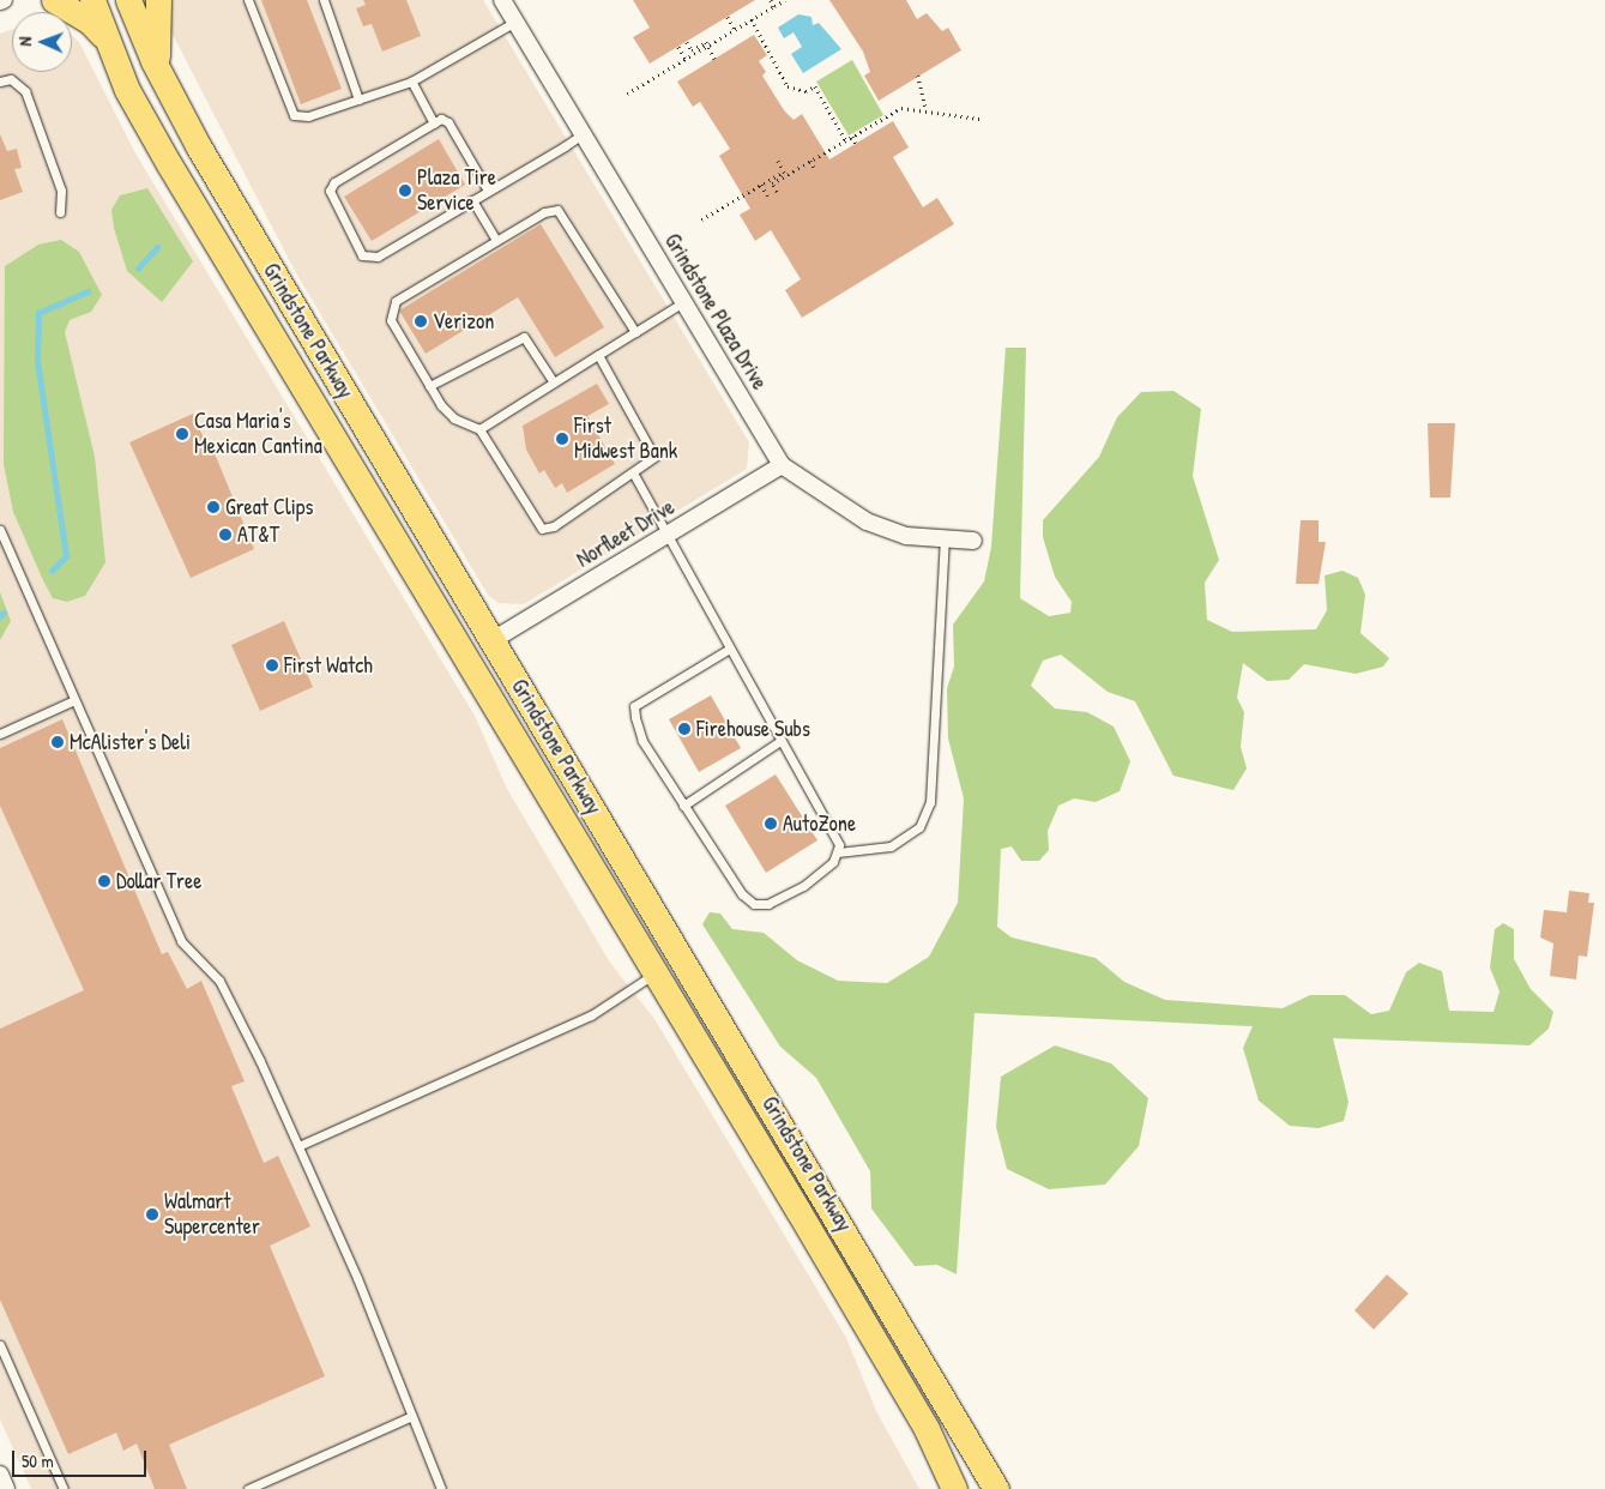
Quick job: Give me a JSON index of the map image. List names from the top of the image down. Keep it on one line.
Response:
{"streets":{"main road":["Grindstone Parkway"],"street":["Grindstone Plaza Drive","Norfleet Drive"]},"crossings":[["Grindstone Plaza Drive","Norfleet Drive"],["Grindstone Parkway","Norfleet Drive"]],"places":["Plaza Tire Service","Verizon","Casa Maria's Mexican Cantina","First Midwest Bank","Great Clips","AT&T","First Watch","Firehouse Subs","McAlister's Deli","AutoZone","Dollar Tree","Walmart Supercenter"],"scale_bar":"50 m","north":"left"}
